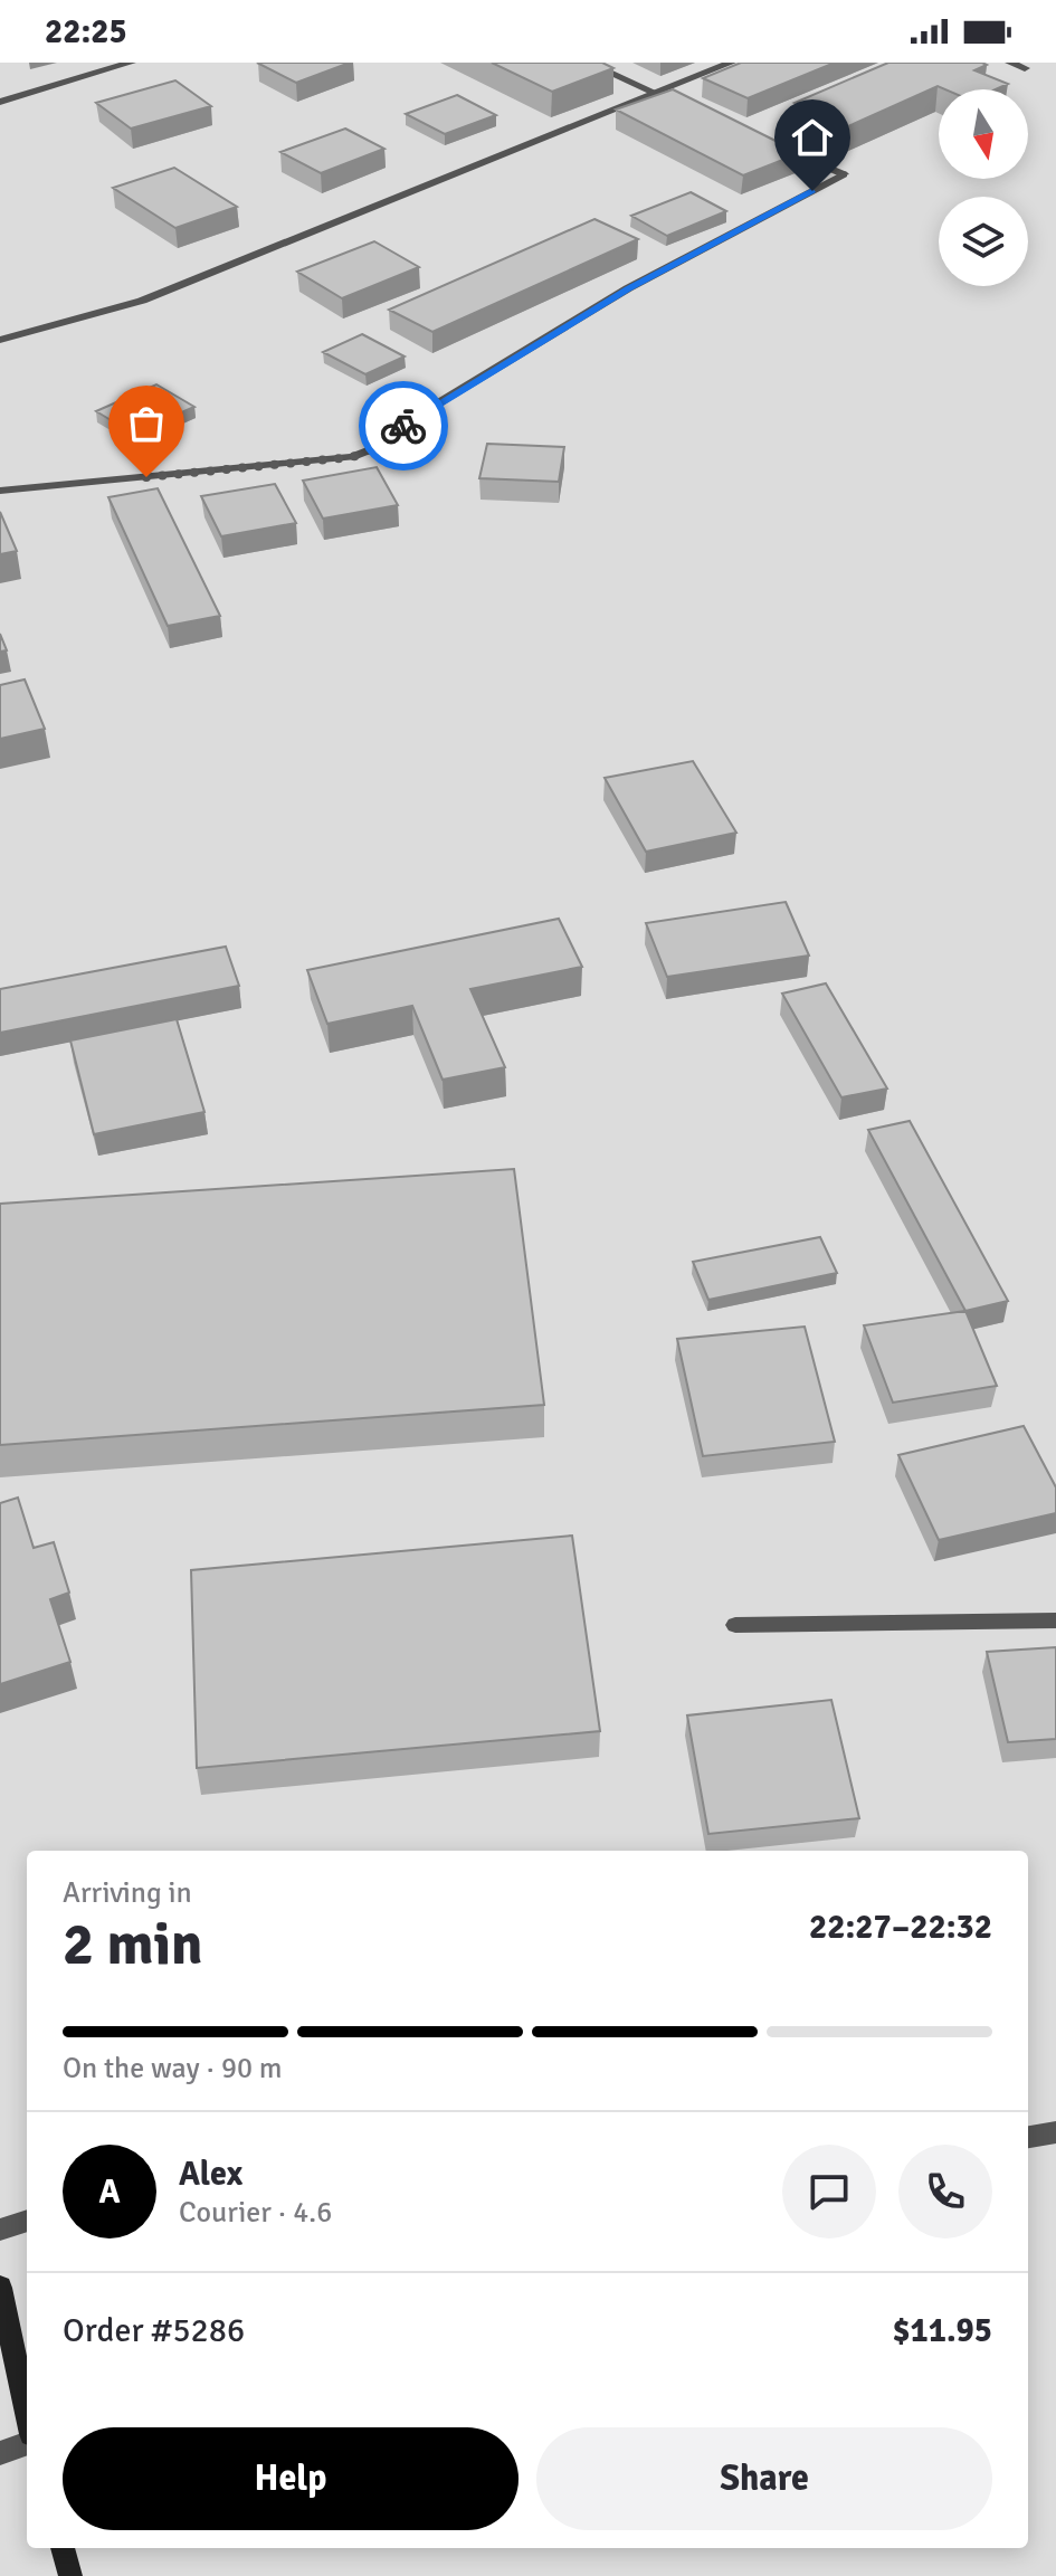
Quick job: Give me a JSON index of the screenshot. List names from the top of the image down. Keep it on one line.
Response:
{"north":"bottom","page":{"status":"22:25","heading":["2 min","Arriving in","22:27–22:32"],"panel":["Alex","Courier · 4.6","Order #5286","$11.95"],"bar":"On the way · 90 m","round":"A","buttons":["Help","Share"]}}
